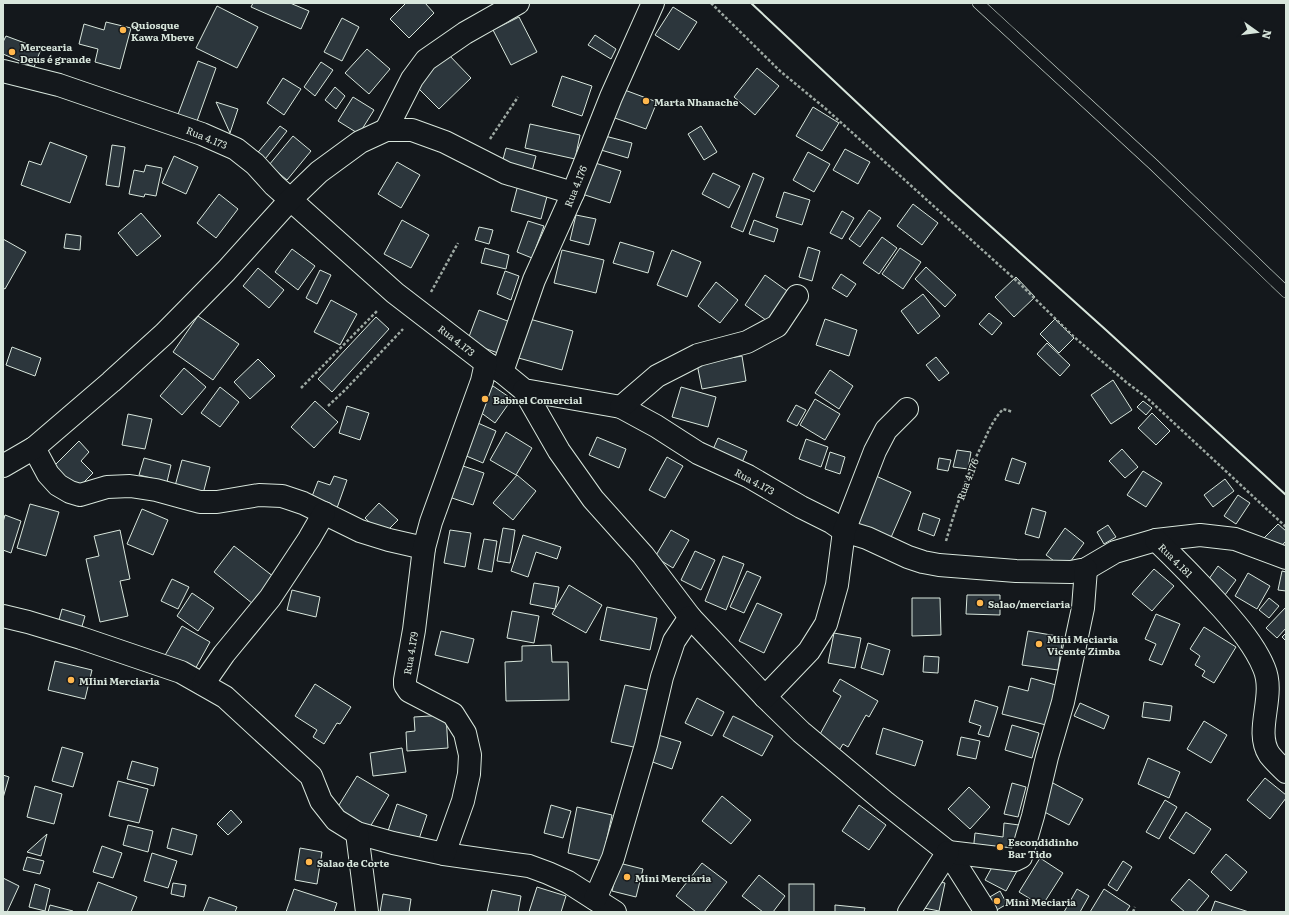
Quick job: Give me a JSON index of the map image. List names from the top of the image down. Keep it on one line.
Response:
{"streets":{"street":["Rua 4.173","Rua 4.176","Rua 4.181","Rua 4.179"]},"crossings":[["Rua 4.173","Rua 4.176"],["Rua 4.173","Rua 4.181"],["Rua 4.173","Rua 4.179"],["Rua 4.176","Rua 4.181"],["Rua 4.176","Rua 4.179"]],"places":["Quiosque Kawa Mbeve","Mercearia Deus é grande","Marta Nhanache","Babnel Comercial","Salao/merciaria","Mini Meciaria Vicente Zimba","MIini Merciaria","Escondidinho Bar Tido","Salao de Corte","Mini Merciaria","Mini Meciaria"],"north":"right"}
